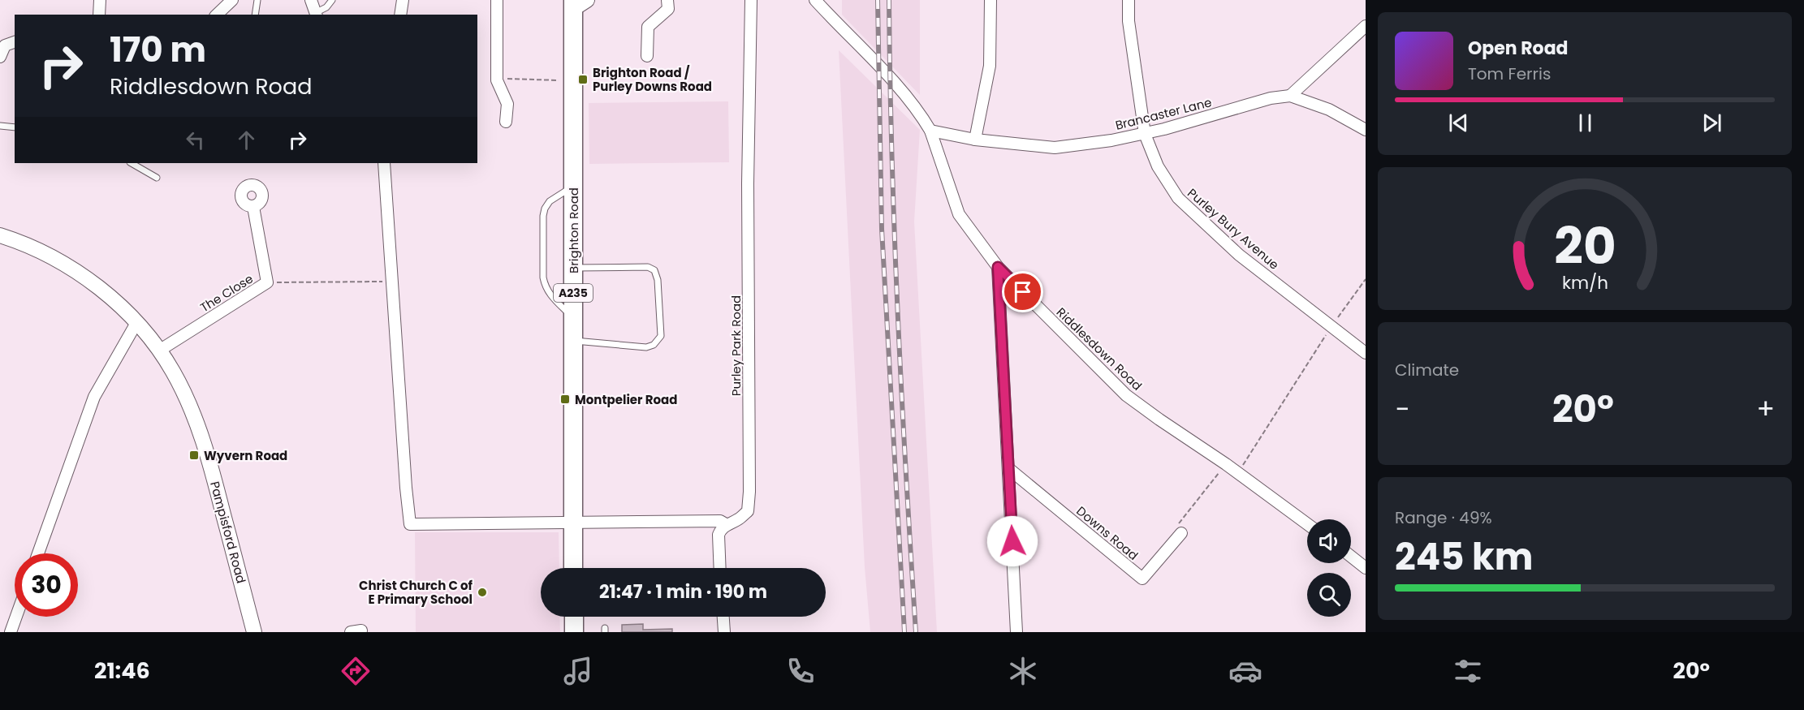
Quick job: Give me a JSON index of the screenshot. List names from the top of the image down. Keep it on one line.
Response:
{"streets":{"main road":["Brighton Road","A235"],"street":["Brancaster Lane","Purley Bury Avenue","The Close","Purley Park Road","Riddlesdown Road","Pampisford Road","Downs Road"]},"crossings":[["Brancaster Lane","Purley Bury Avenue"],["Brancaster Lane","Riddlesdown Road"],["The Close","Pampisford Road"]],"places":{"transit":["Brighton Road / Purley Downs Road","Montpelier Road","Wyvern Road"],"other":["Christ Church C of E Primary School"]},"page":{"turn":["170 m","Riddlesdown Road"],"song":["Open Road","Tom Ferris"],"tile":["Climate",["Range · 49%","245 km"]],"heat":["−","20°","+"],"limit":"30","trip":"21:47 · 1 min · 190 m","tabs":["21:46","20°"],"gauge":["20","km/h"]}}
